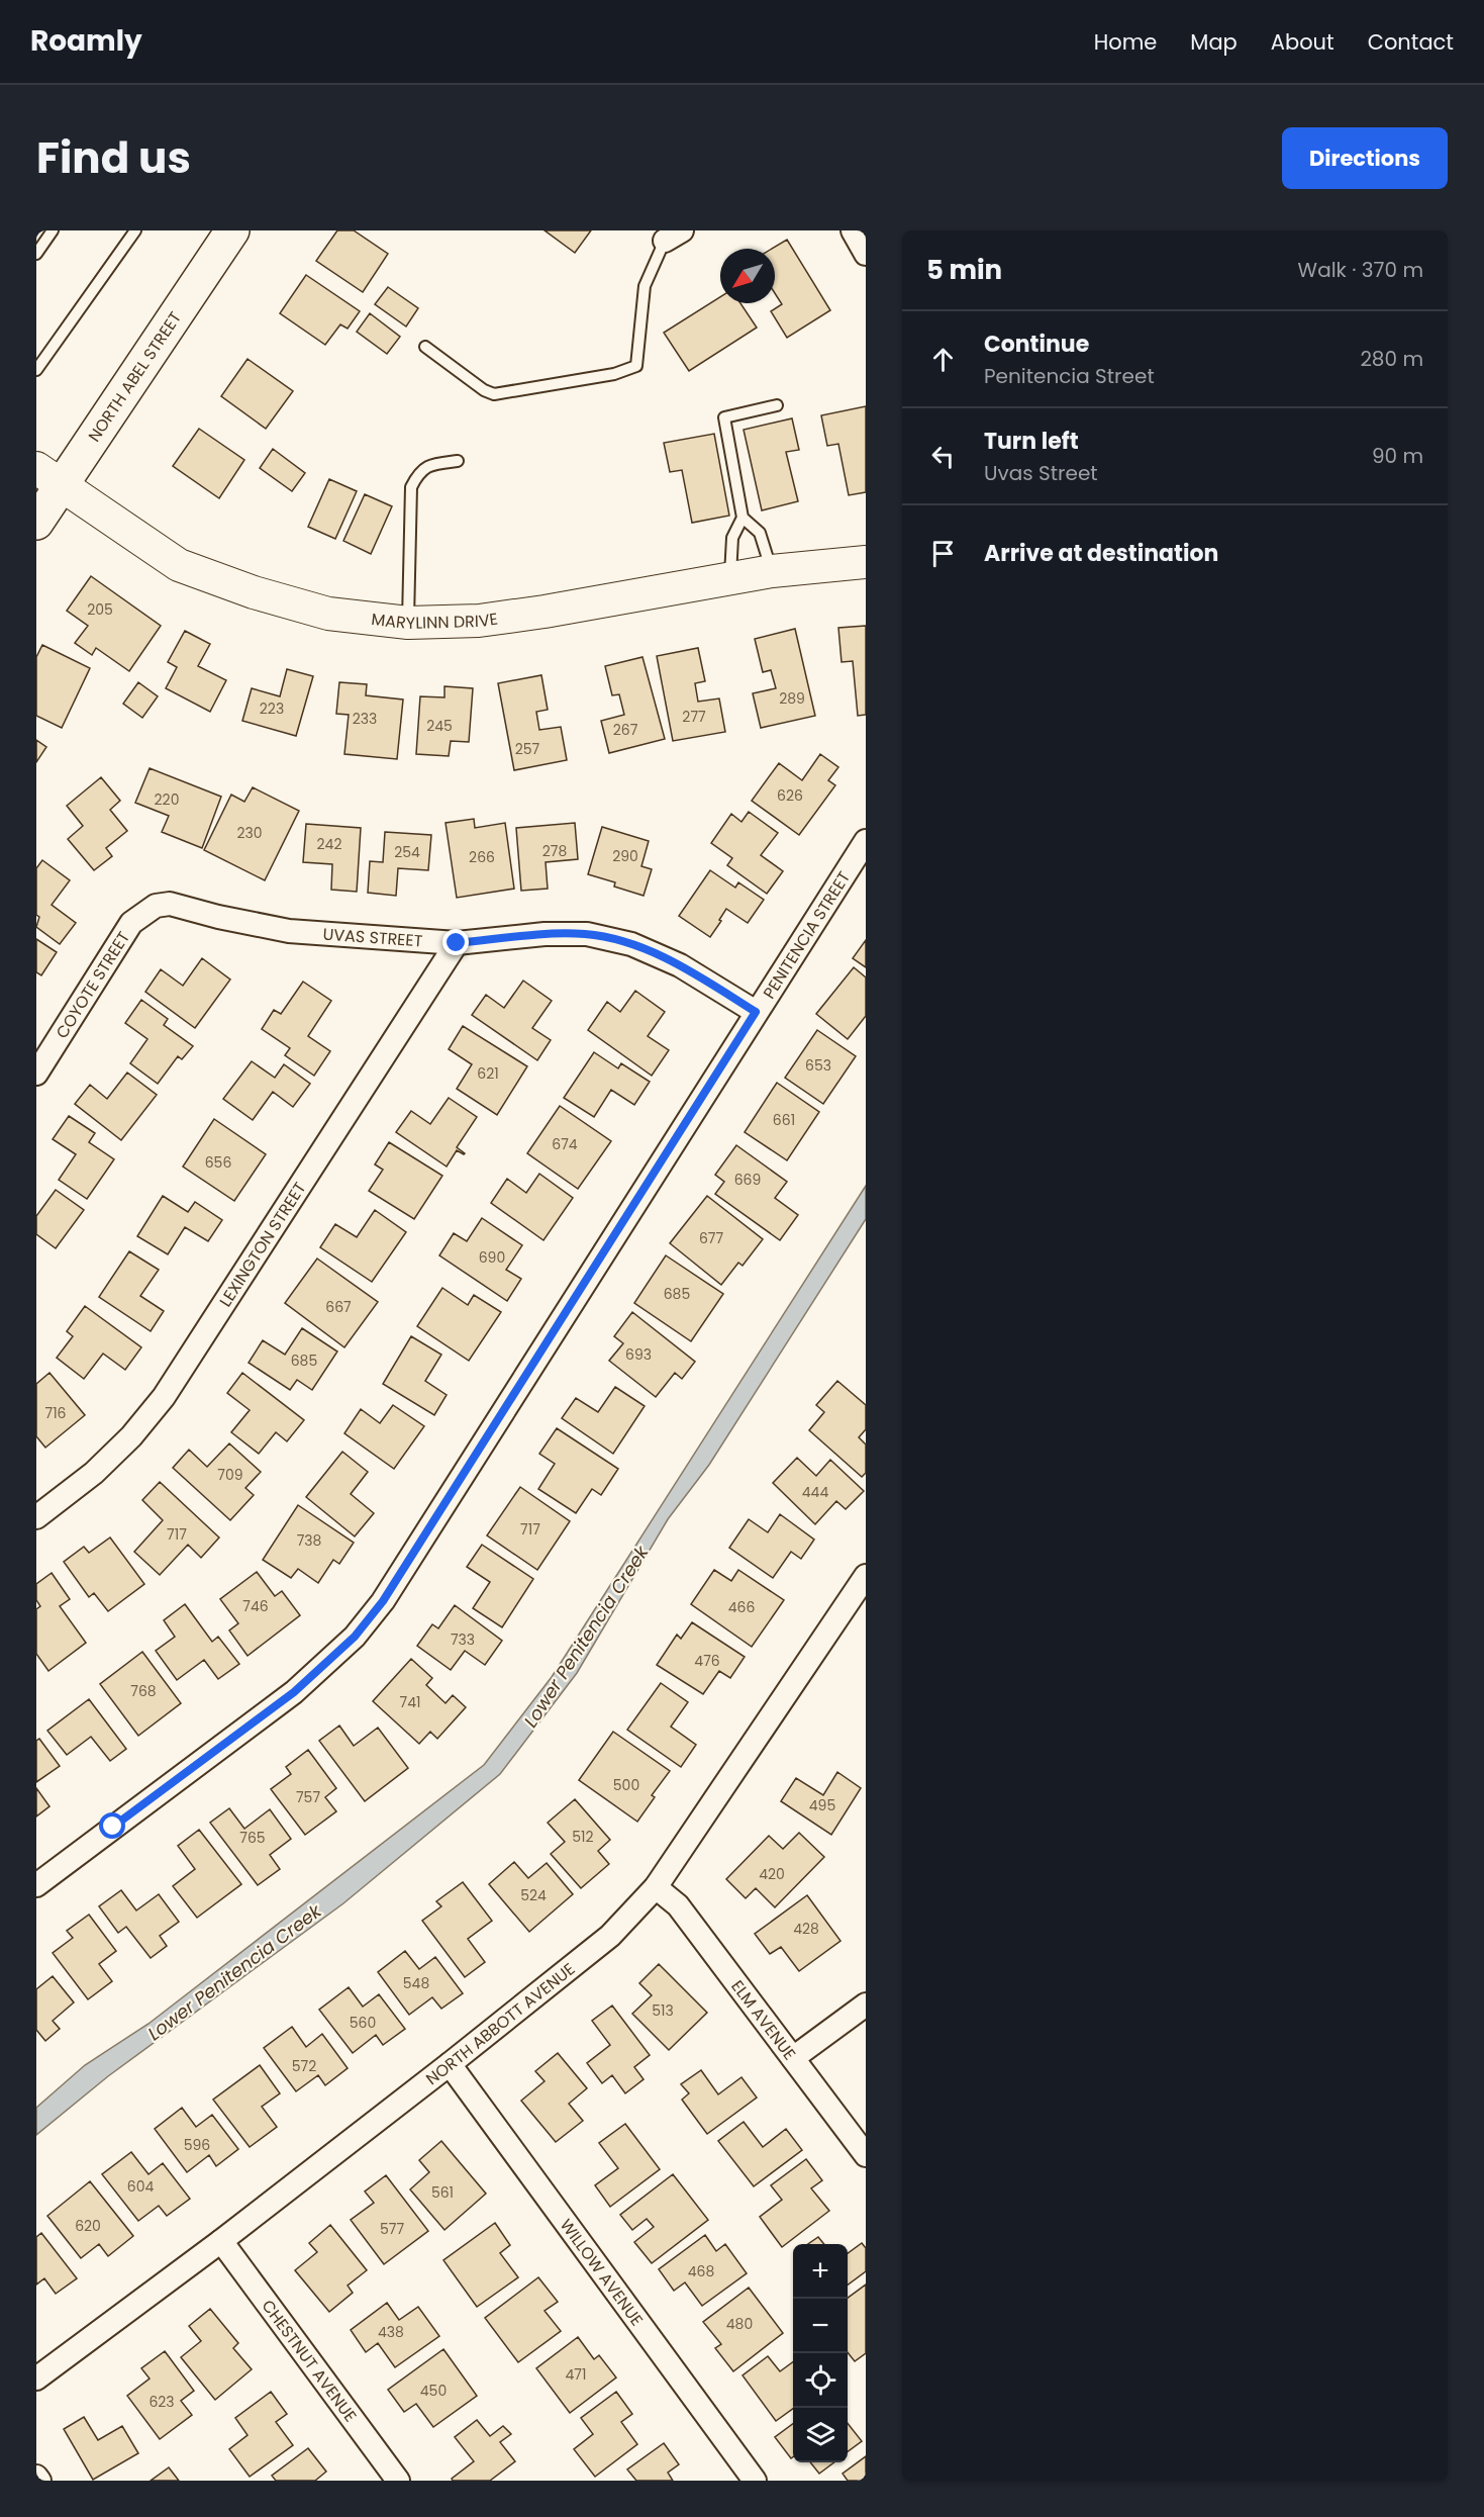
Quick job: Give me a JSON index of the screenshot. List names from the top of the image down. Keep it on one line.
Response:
{"streets":{"main road":["NORTH ABEL STREET"],"street":["MARYLINN DRIVE","PENITENCIA STREET","UVAS STREET","COYOTE STREET","LEXINGTON STREET","ELM AVENUE","NORTH ABBOTT AVENUE","WILLOW AVENUE","CHESTNUT AVENUE"]},"crossings":[["NORTH ABEL STREET","MARYLINN DRIVE"],["PENITENCIA STREET","UVAS STREET"],["UVAS STREET","COYOTE STREET"],["UVAS STREET","LEXINGTON STREET"],["ELM AVENUE","NORTH ABBOTT AVENUE"],["NORTH ABBOTT AVENUE","WILLOW AVENUE"],["NORTH ABBOTT AVENUE","CHESTNUT AVENUE"]],"water":["Lower Penitencia Creek"],"house_numbers":["205","289","223","277","233","245","267","257","626","220","230","242","278","254","290","266","653","621","661","674","656","669","677","690","685","667","693","685","716","709","444","717","717","738","746","466","733","476","768","741","500","757","495","512","765","420","524","428","548","513","560","572","596","604","561","620","577","468","480","438","471","450","623"],"north":"bottom left","page":{"header":"Roamly","nav":["Home","Map","About","Contact"],"title":"Find us","buttons":"Directions","heading":["5 min","Walk · 370 m"],"list":[["Continue","Penitencia Street","280 m"],["Turn left","Uvas Street","90 m"],"Arrive at destination"],"map_buttons":["+","−"]}}
